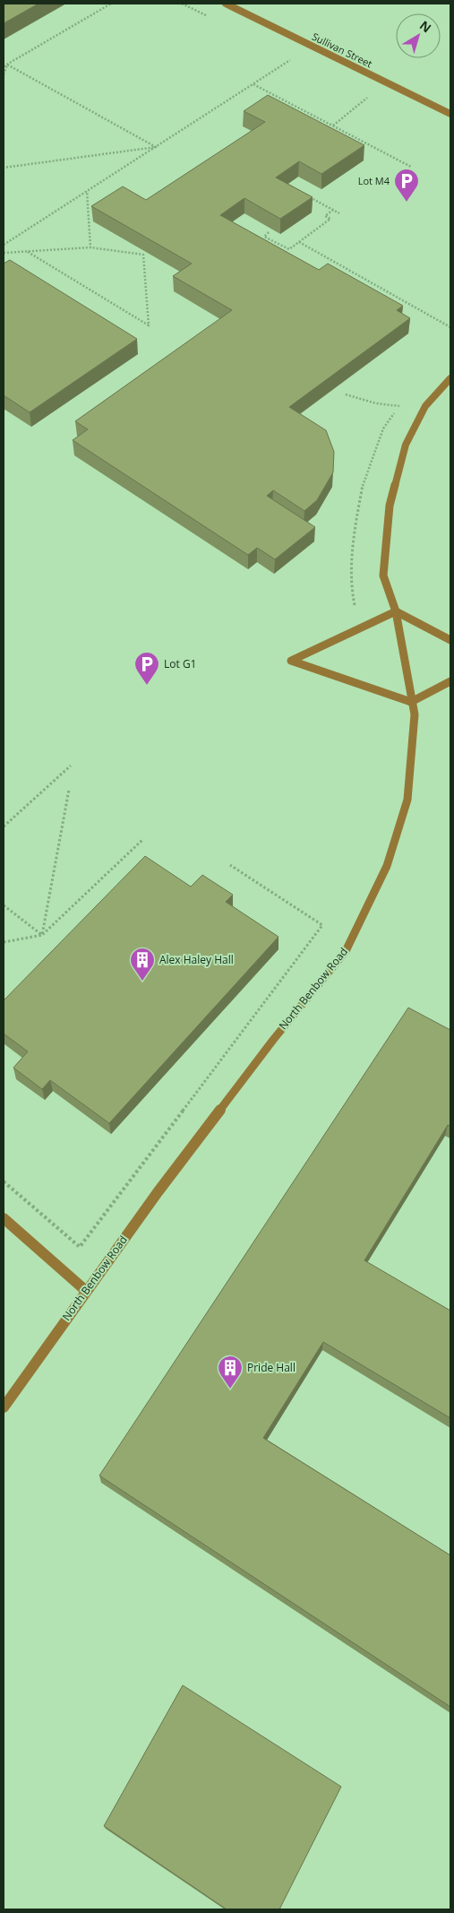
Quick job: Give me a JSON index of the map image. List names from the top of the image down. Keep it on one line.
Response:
{"streets":{"street":["Sullivan Street","North Benbow Road"]},"places":{"parking":["Lot M4","Lot G1"],"building":["Alex Haley Hall","Pride Hall"]},"north":"top right"}
